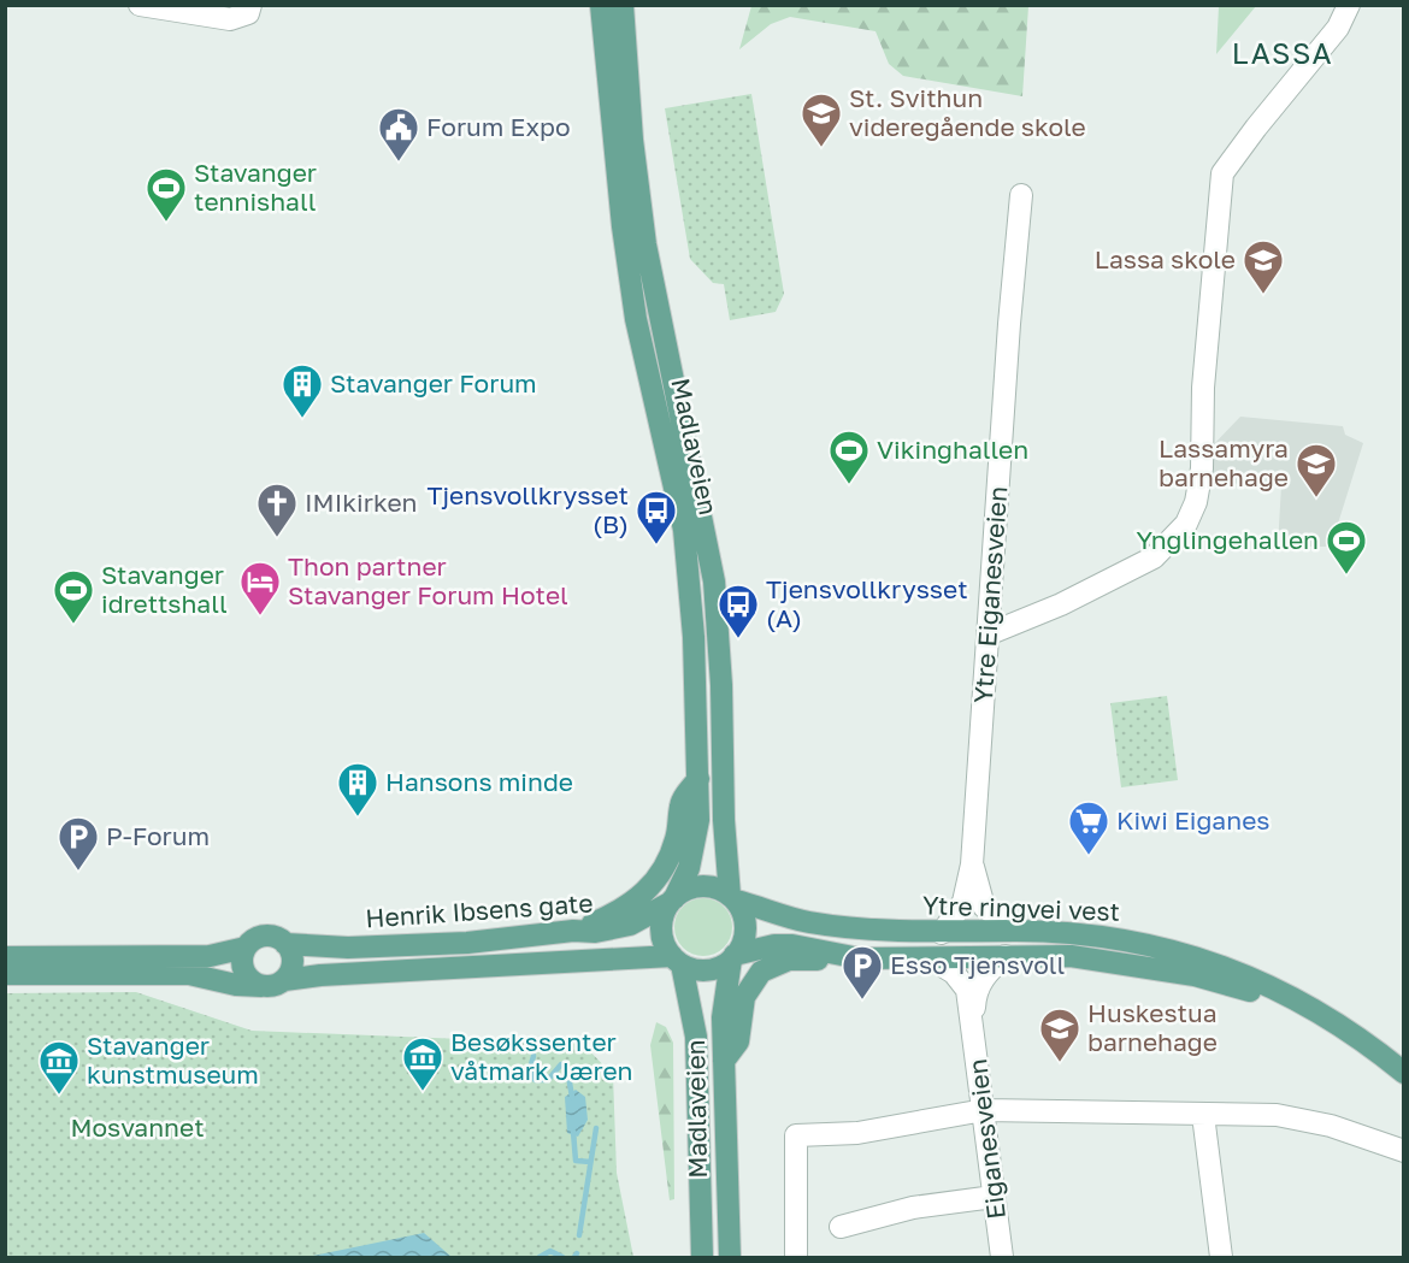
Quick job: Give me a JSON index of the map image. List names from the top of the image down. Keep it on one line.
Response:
{"streets":{"main road":["Madlaveien","Ytre ringvei vest","Henrik Ibsens gate"],"street":["Ytre Eiganesveien","Eiganesveien"]},"crossings":[["Madlaveien","Ytre ringvei vest"],["Madlaveien","Henrik Ibsens gate"],["Ytre Eiganesveien","Ytre ringvei vest"],["Ytre ringvei vest","Henrik Ibsens gate"],["Ytre ringvei vest","Eiganesveien"]],"districts":["LASSA"],"parks":["Mosvannet"],"places":{"school or university":["St. Svithun videregående skole","Lassa skole","Lassamyra barnehage","Huskestua barnehage"],"public building":["Forum Expo"],"sports":["Stavanger tennishall","Vikinghallen","Ynglingehallen","Stavanger idrettshall"],"building":["Stavanger Forum","Hansons minde"],"church":["IMIkirken"],"bus stop":["Tjensvollkrysset (B)","Tjensvollkrysset (A)"],"hotel":["Thon partner Stavanger Forum Hotel"],"supermarket":["Kiwi Eiganes"],"parking":["P-Forum","Esso Tjensvoll"],"museum":["Besøkssenter våtmark Jæren","Stavanger kunstmuseum"]}}
